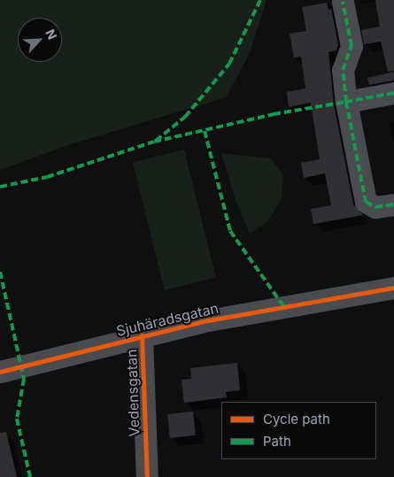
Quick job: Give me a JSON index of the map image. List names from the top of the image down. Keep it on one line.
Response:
{"streets":{"street":["Sjuhäradsgatan","Vedensgatan"]},"crossings":[["Sjuhäradsgatan","Vedensgatan"]],"legend":["Cycle path","Path"],"north":"top right"}
